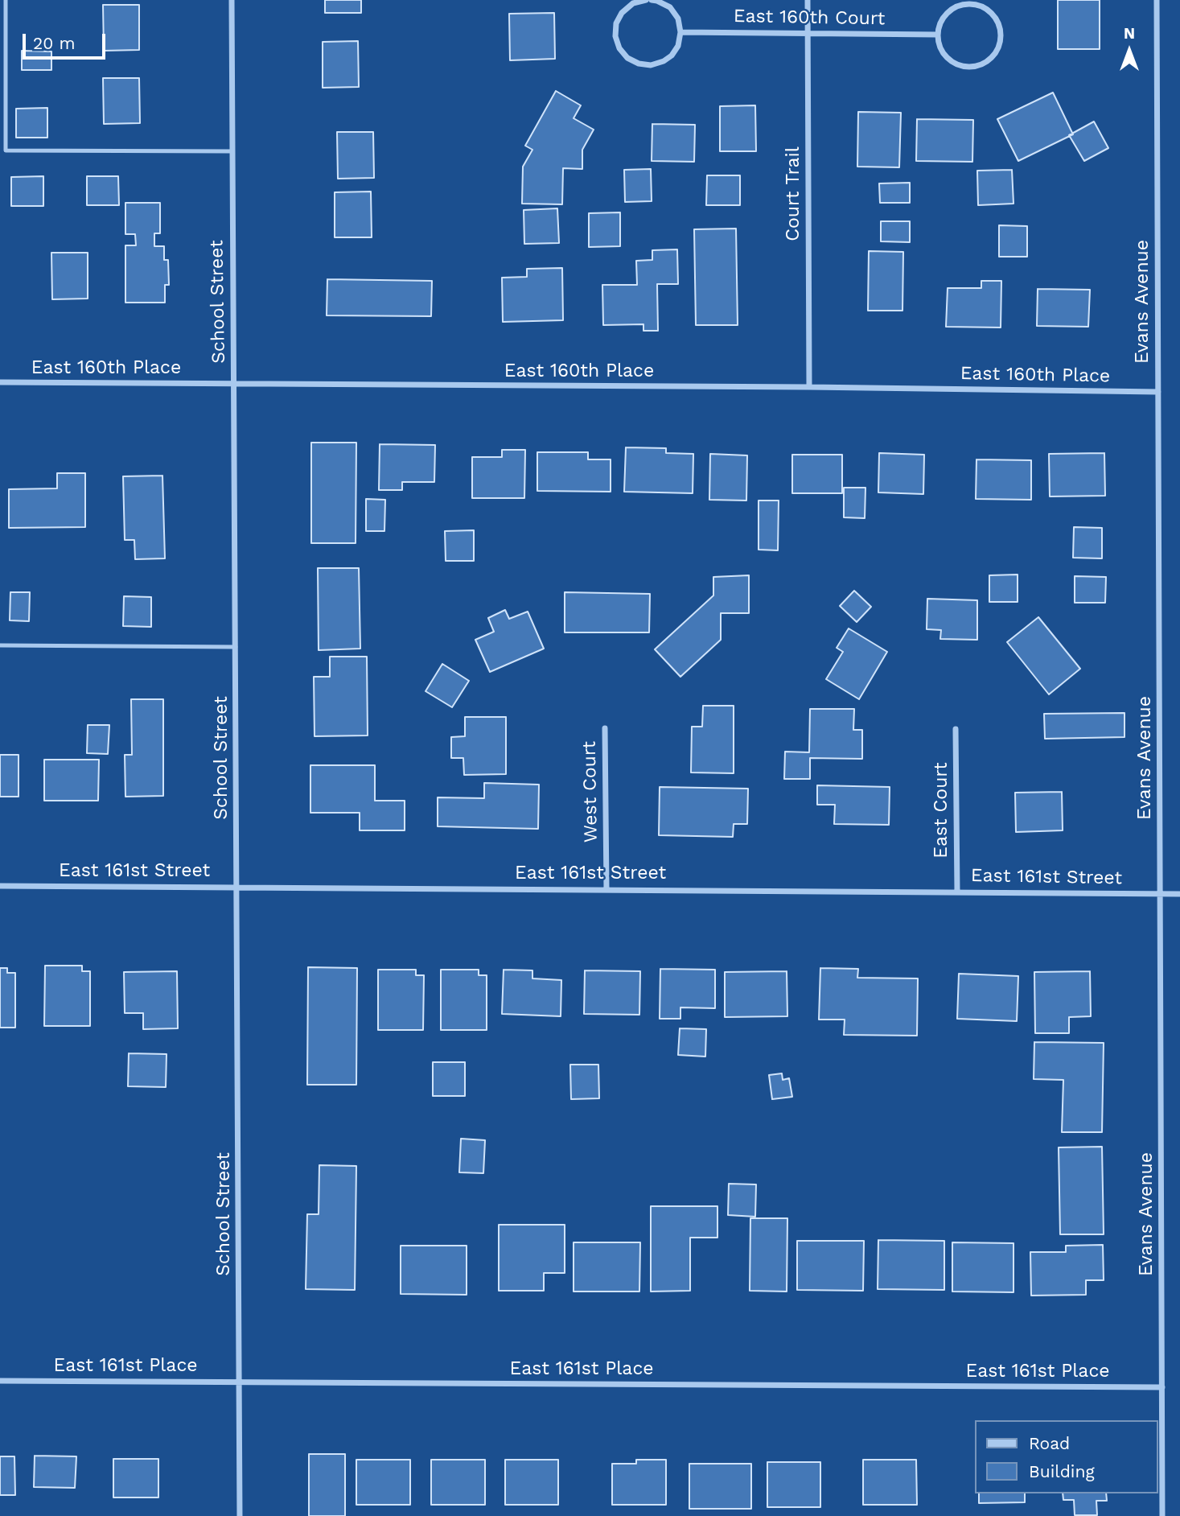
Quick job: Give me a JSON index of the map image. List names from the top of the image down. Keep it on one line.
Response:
{"streets":{"street":["East 160th Court","Court Trail","School Street","Evans Avenue","East 160th Place","West Court","East Court","East 161st Street","East 161st Place"]},"crossings":[["East 160th Court","Court Trail"],["Court Trail","East 160th Place"],["School Street","East 160th Place"],["School Street","East 161st Street"],["School Street","East 161st Place"],["Evans Avenue","East 160th Place"],["Evans Avenue","East 161st Street"],["Evans Avenue","East 161st Place"],["West Court","East 161st Street"],["East Court","East 161st Street"]],"legend":["Road","Building"],"scale_bar":"20 m","north":"top"}
